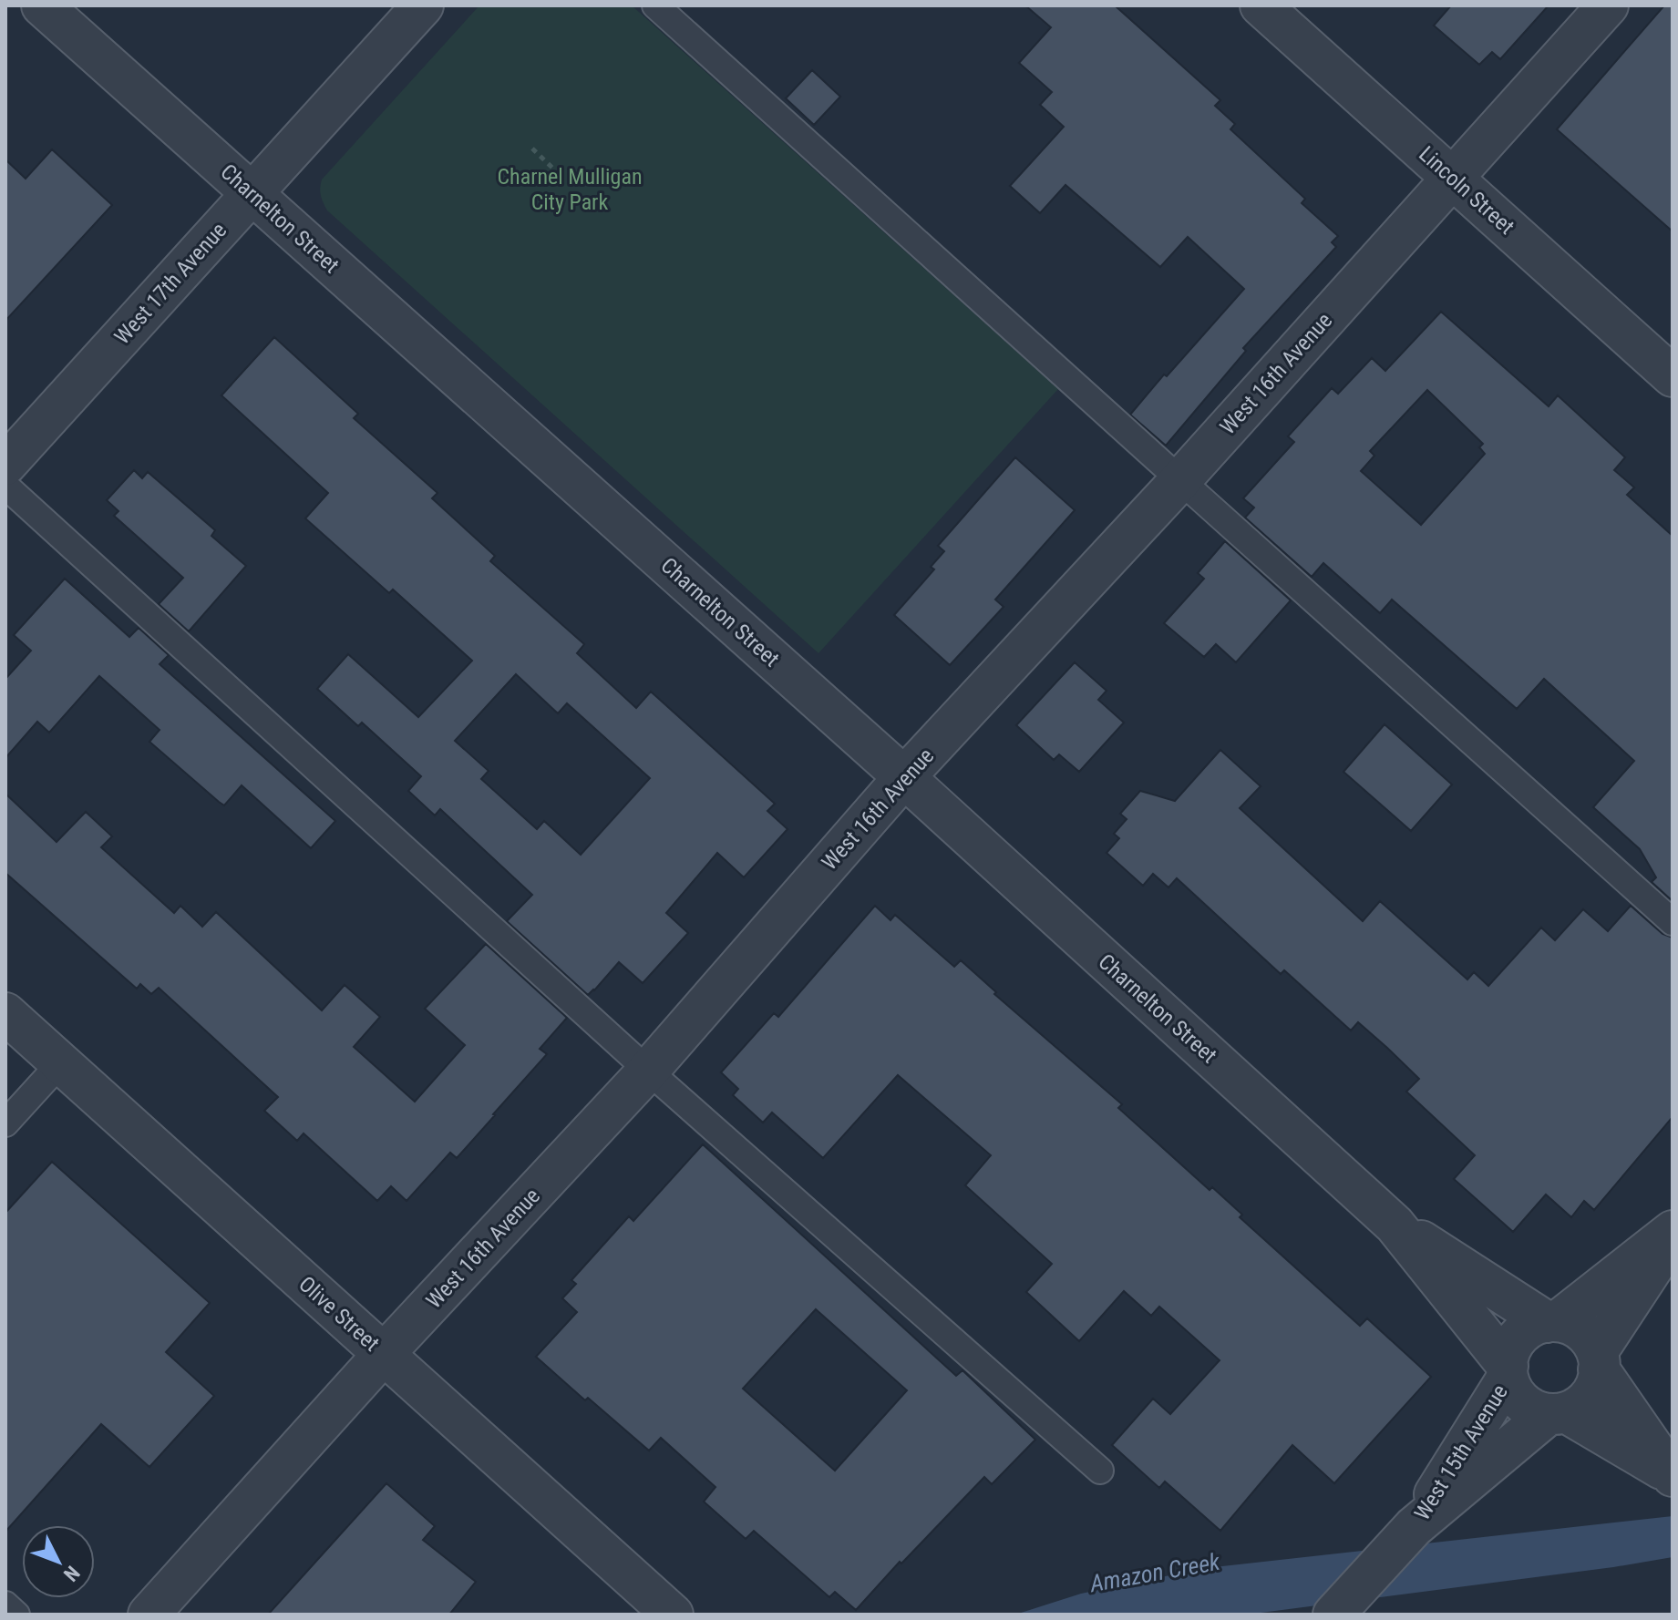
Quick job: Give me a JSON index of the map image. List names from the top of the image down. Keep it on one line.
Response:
{"streets":{"street":["Lincoln Street","Charnelton Street","West 17th Avenue","West 16th Avenue","Olive Street","West 15th Avenue"]},"crossings":[["Lincoln Street","West 16th Avenue"],["Charnelton Street","West 17th Avenue"],["Charnelton Street","West 16th Avenue"],["Charnelton Street","West 15th Avenue"],["West 16th Avenue","Olive Street"]],"water":["Amazon Creek"],"parks":["Charnel Mulligan City Park"],"north":"bottom right"}
